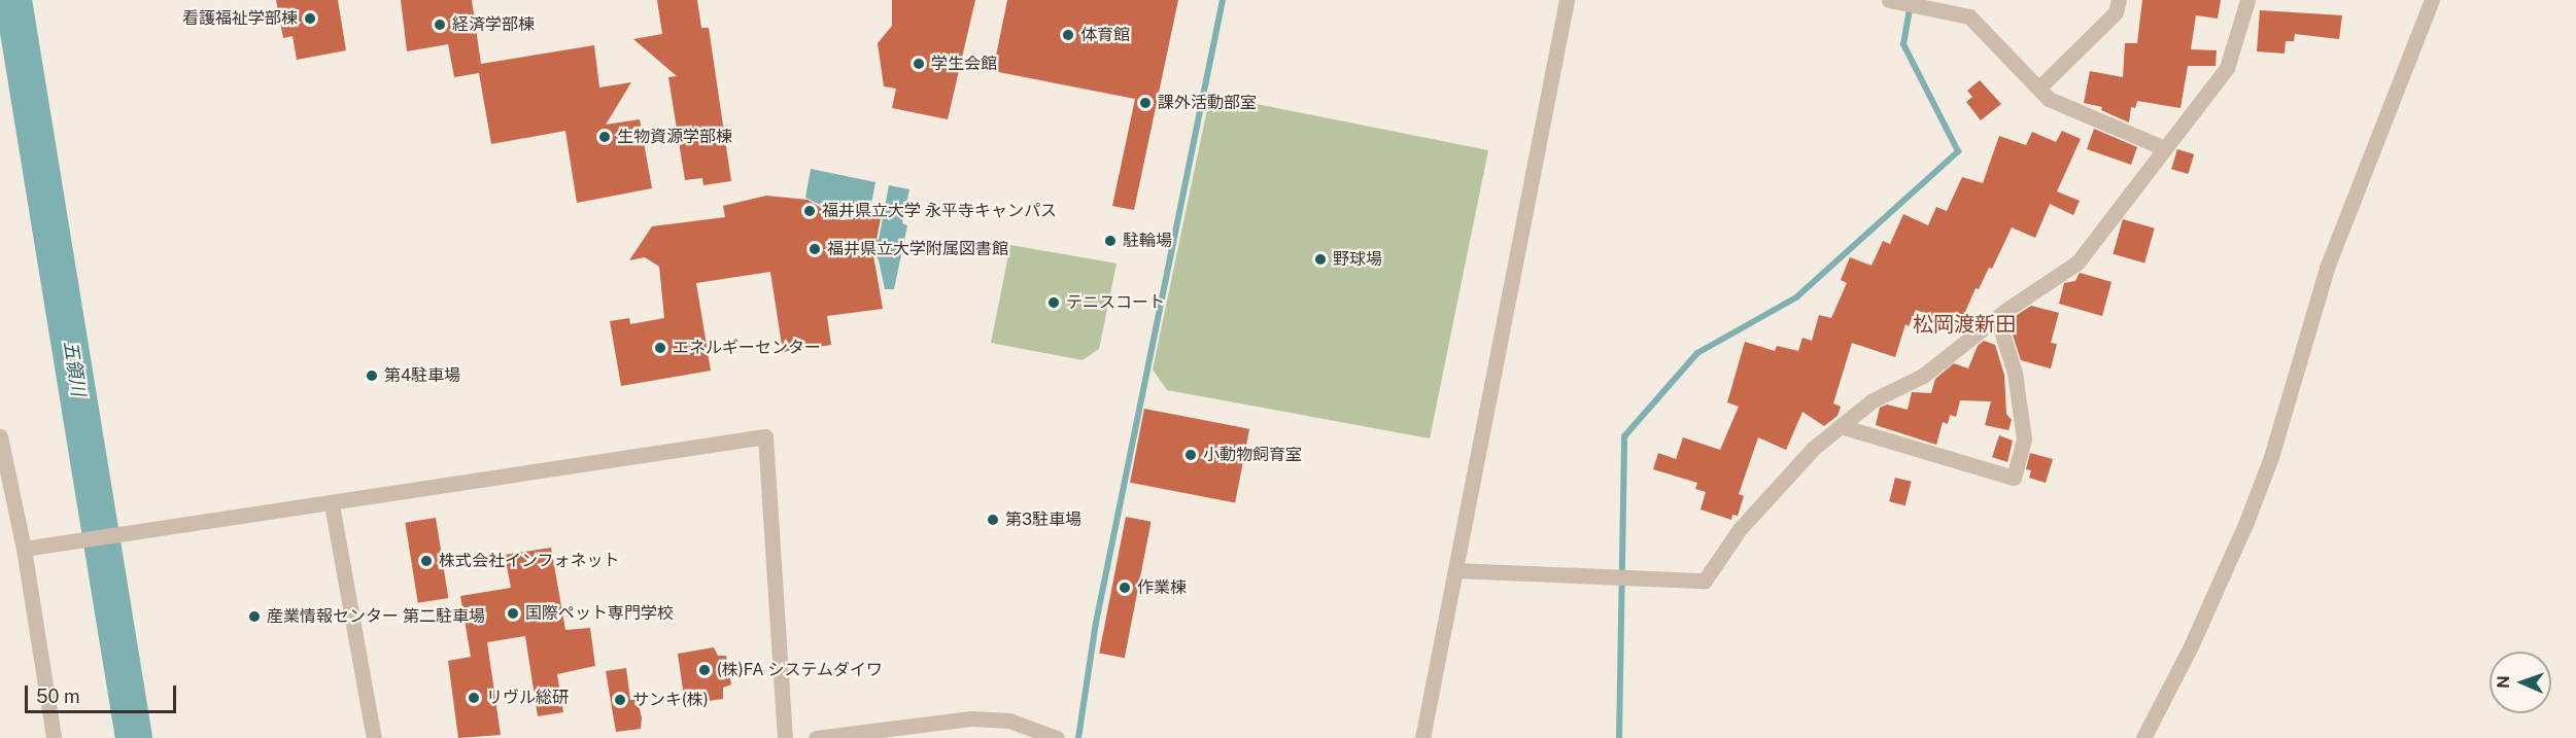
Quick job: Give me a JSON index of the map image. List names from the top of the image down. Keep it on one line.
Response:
{"districts":["松岡渡新田"],"water":["五領川"],"places":["看護福祉学部棟","経済学部棟","体育館","学生会館","課外活動部室","生物資源学部棟","福井県立大学 永平寺キャンパス","駐輪場","福井県立大学附属図書館","野球場","テニスコート","エネルギーセンター","第4駐車場","小動物飼育室","第3駐車場","株式会社インフォネット","作業棟","国際ペット専門学校","産業情報センター 第二駐車場","(株)FA システムダイワ","リヴル総研","サンキ(株)"],"scale_bar":"50 m","north":"left"}
